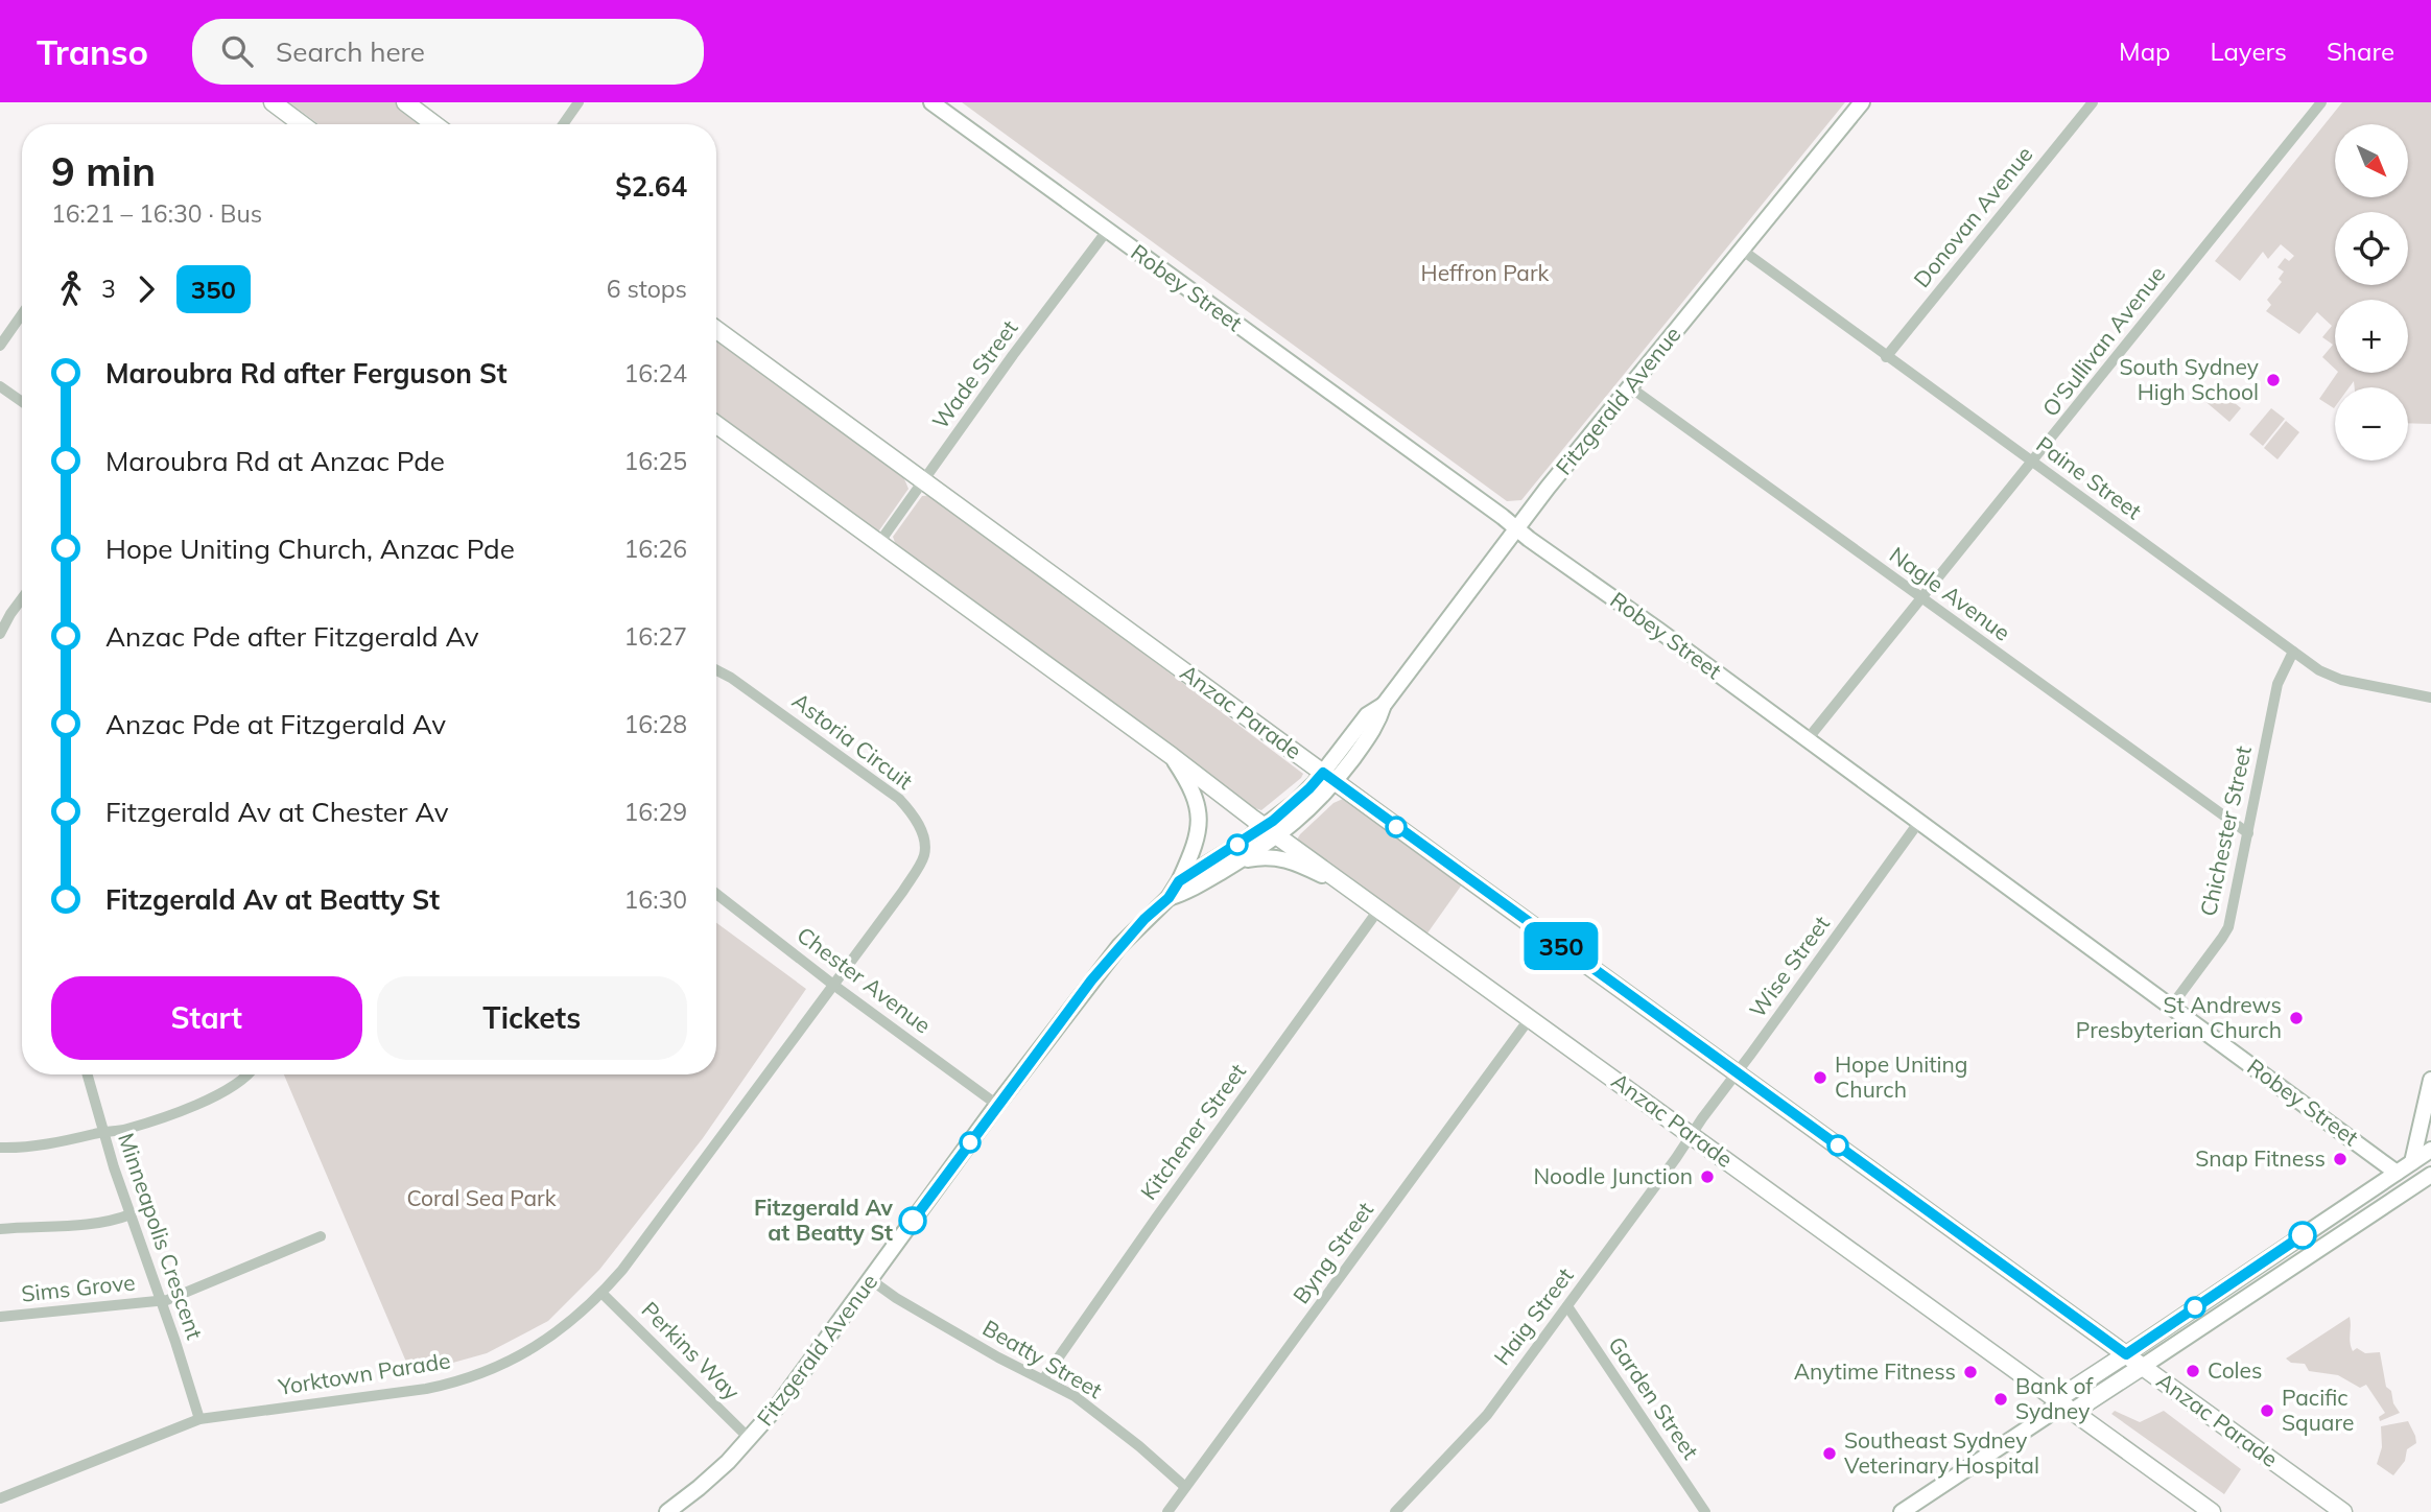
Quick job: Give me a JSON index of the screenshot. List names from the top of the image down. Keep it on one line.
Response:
{"streets":{"main road":["Anzac Parade"],"street":["Donovan Avenue","Robey Street","O'Sullivan Avenue","Wade Street","Fitzgerald Avenue","Paine Street","Nagle Avenue","Astoria Circuit","Chichester Street","Wise Street","Chester Avenue","Kitchener Street","Minneapolis Crescent","Byng Street","Sims Grove","Haig Street","Perkins Way","Beatty Street","Yorktown Parade","Garden Street"]},"crossings":[["Donovan Avenue","Paine Street"],["Robey Street","O'Sullivan Avenue"],["Robey Street","Wade Street"],["Robey Street","Fitzgerald Avenue"],["Robey Street","Chichester Street"],["Robey Street","Wise Street"],["O'Sullivan Avenue","Paine Street"],["O'Sullivan Avenue","Nagle Avenue"],["Wade Street","Anzac Parade"],["Fitzgerald Avenue","Paine Street"],["Fitzgerald Avenue","Nagle Avenue"],["Fitzgerald Avenue","Anzac Parade"],["Fitzgerald Avenue","Chester Avenue"],["Fitzgerald Avenue","Perkins Way"],["Fitzgerald Avenue","Beatty Street"],["Paine Street","Chichester Street"],["Nagle Avenue","Chichester Street"],["Anzac Parade","Wise Street"],["Anzac Parade","Kitchener Street"],["Anzac Parade","Byng Street"],["Anzac Parade","Haig Street"],["Astoria Circuit","Chester Avenue"],["Astoria Circuit","Yorktown Parade"],["Wise Street","Haig Street"],["Chester Avenue","Yorktown Parade"],["Kitchener Street","Beatty Street"],["Minneapolis Crescent","Sims Grove"],["Minneapolis Crescent","Yorktown Parade"],["Byng Street","Beatty Street"],["Haig Street","Garden Street"],["Perkins Way","Yorktown Parade"]],"parks":["Heffron Park","Coral Sea Park"],"places":["South Sydney High School","St Andrews Presbyterian Church","Hope Uniting Church","Snap Fitness","Noodle Junction","Fitzgerald Av at Beatty St","Coles","Anytime Fitness","Bank of Sydney","Pacific Square","Southeast Sydney Veterinary Hospital"],"lines":["bus line 350"],"north":"bottom right","page":{"header":"Transo","search":"Search here","nav":["Map","Layers","Share"],"on_map":"350","map_buttons":["+","−"],"heading":["9 min","16:21 – 16:30 · Bus","$2.64"],"legs":["3","350","6 stops"],"list":[{"name":"Maroubra Rd after Ferguson St","value":"16:24"},{"name":"Maroubra Rd at Anzac Pde","value":"16:25"},{"name":"Hope Uniting Church, Anzac Pde","value":"16:26"},{"name":"Anzac Pde after Fitzgerald Av","value":"16:27"},{"name":"Anzac Pde at Fitzgerald Av","value":"16:28"},{"name":"Fitzgerald Av at Chester Av","value":"16:29"},{"name":"Fitzgerald Av at Beatty St","value":"16:30"}],"buttons":["Start","Tickets"]}}
